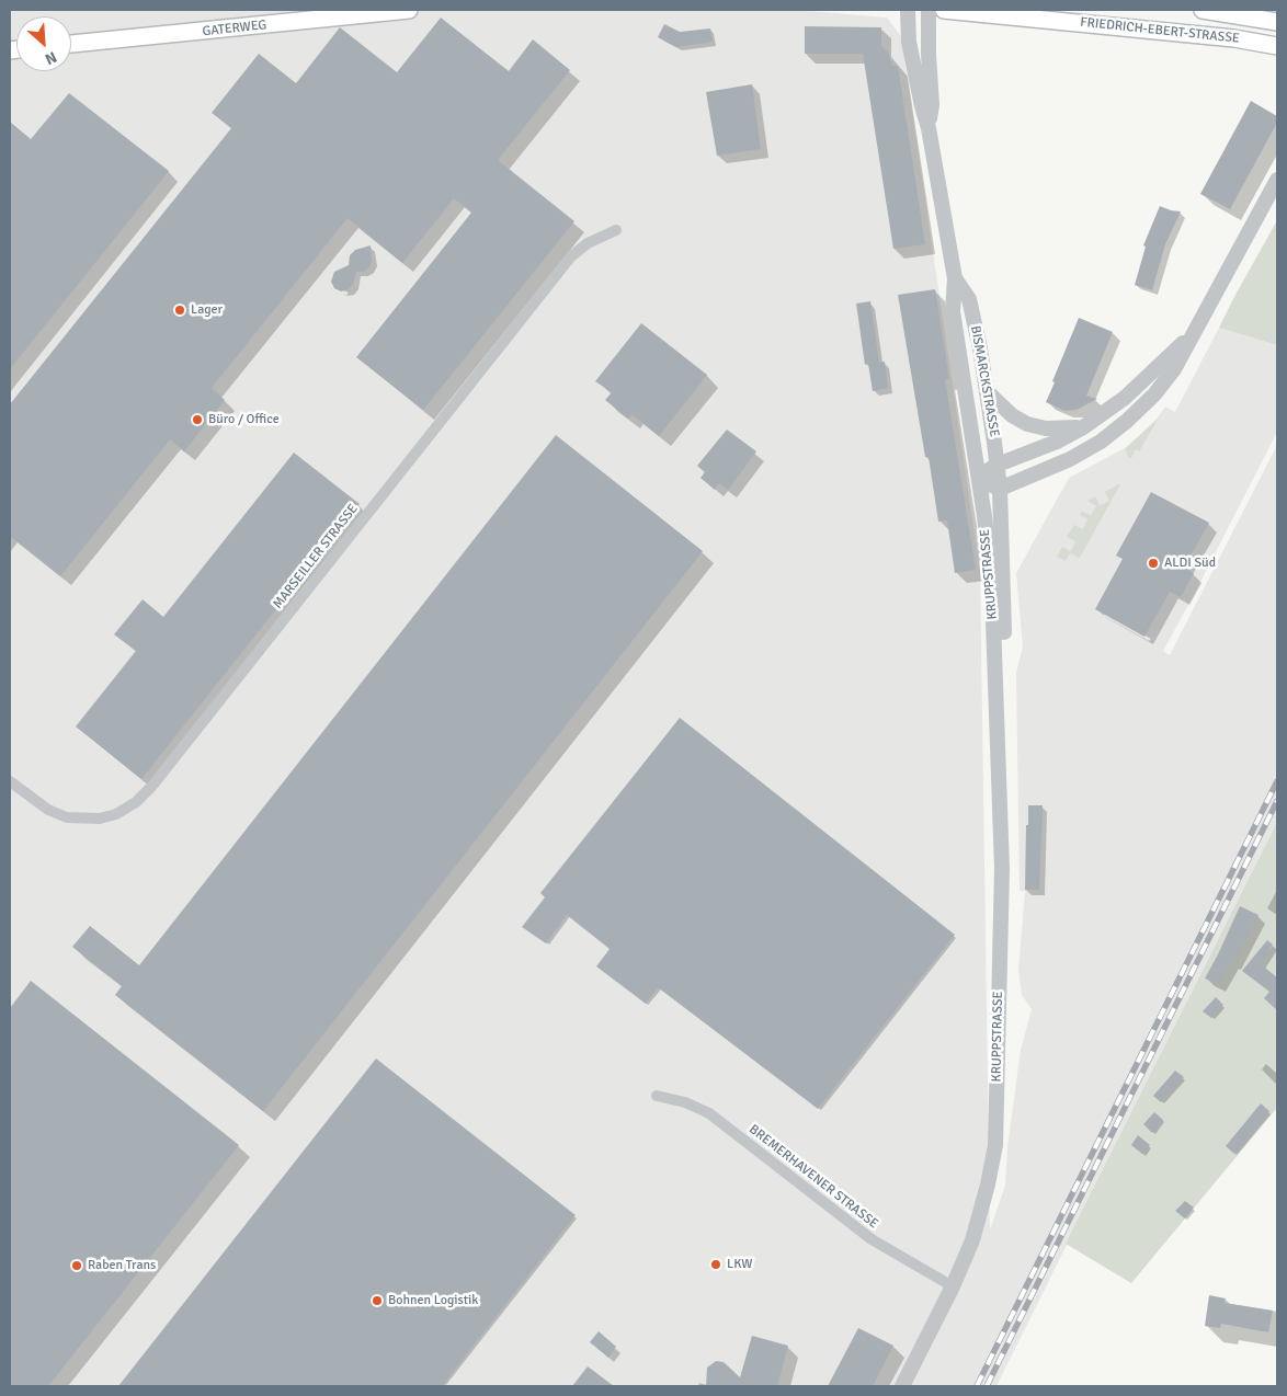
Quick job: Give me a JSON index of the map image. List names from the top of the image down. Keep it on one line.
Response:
{"streets":{"main road":["GATERWEG","FRIEDRICH-EBERT-STRASSE"],"street":["BISMARCKSTRASSE","MARSEILLER STRASSE","KRUPPSTRASSE","BREMERHAVENER STRASSE"]},"crossings":[["BISMARCKSTRASSE","KRUPPSTRASSE"],["KRUPPSTRASSE","BREMERHAVENER STRASSE"]],"places":["Lager","Büro / Office","ALDI Süd","LKW","Raben Trans","Bohnen Logistik"],"north":"bottom right"}
